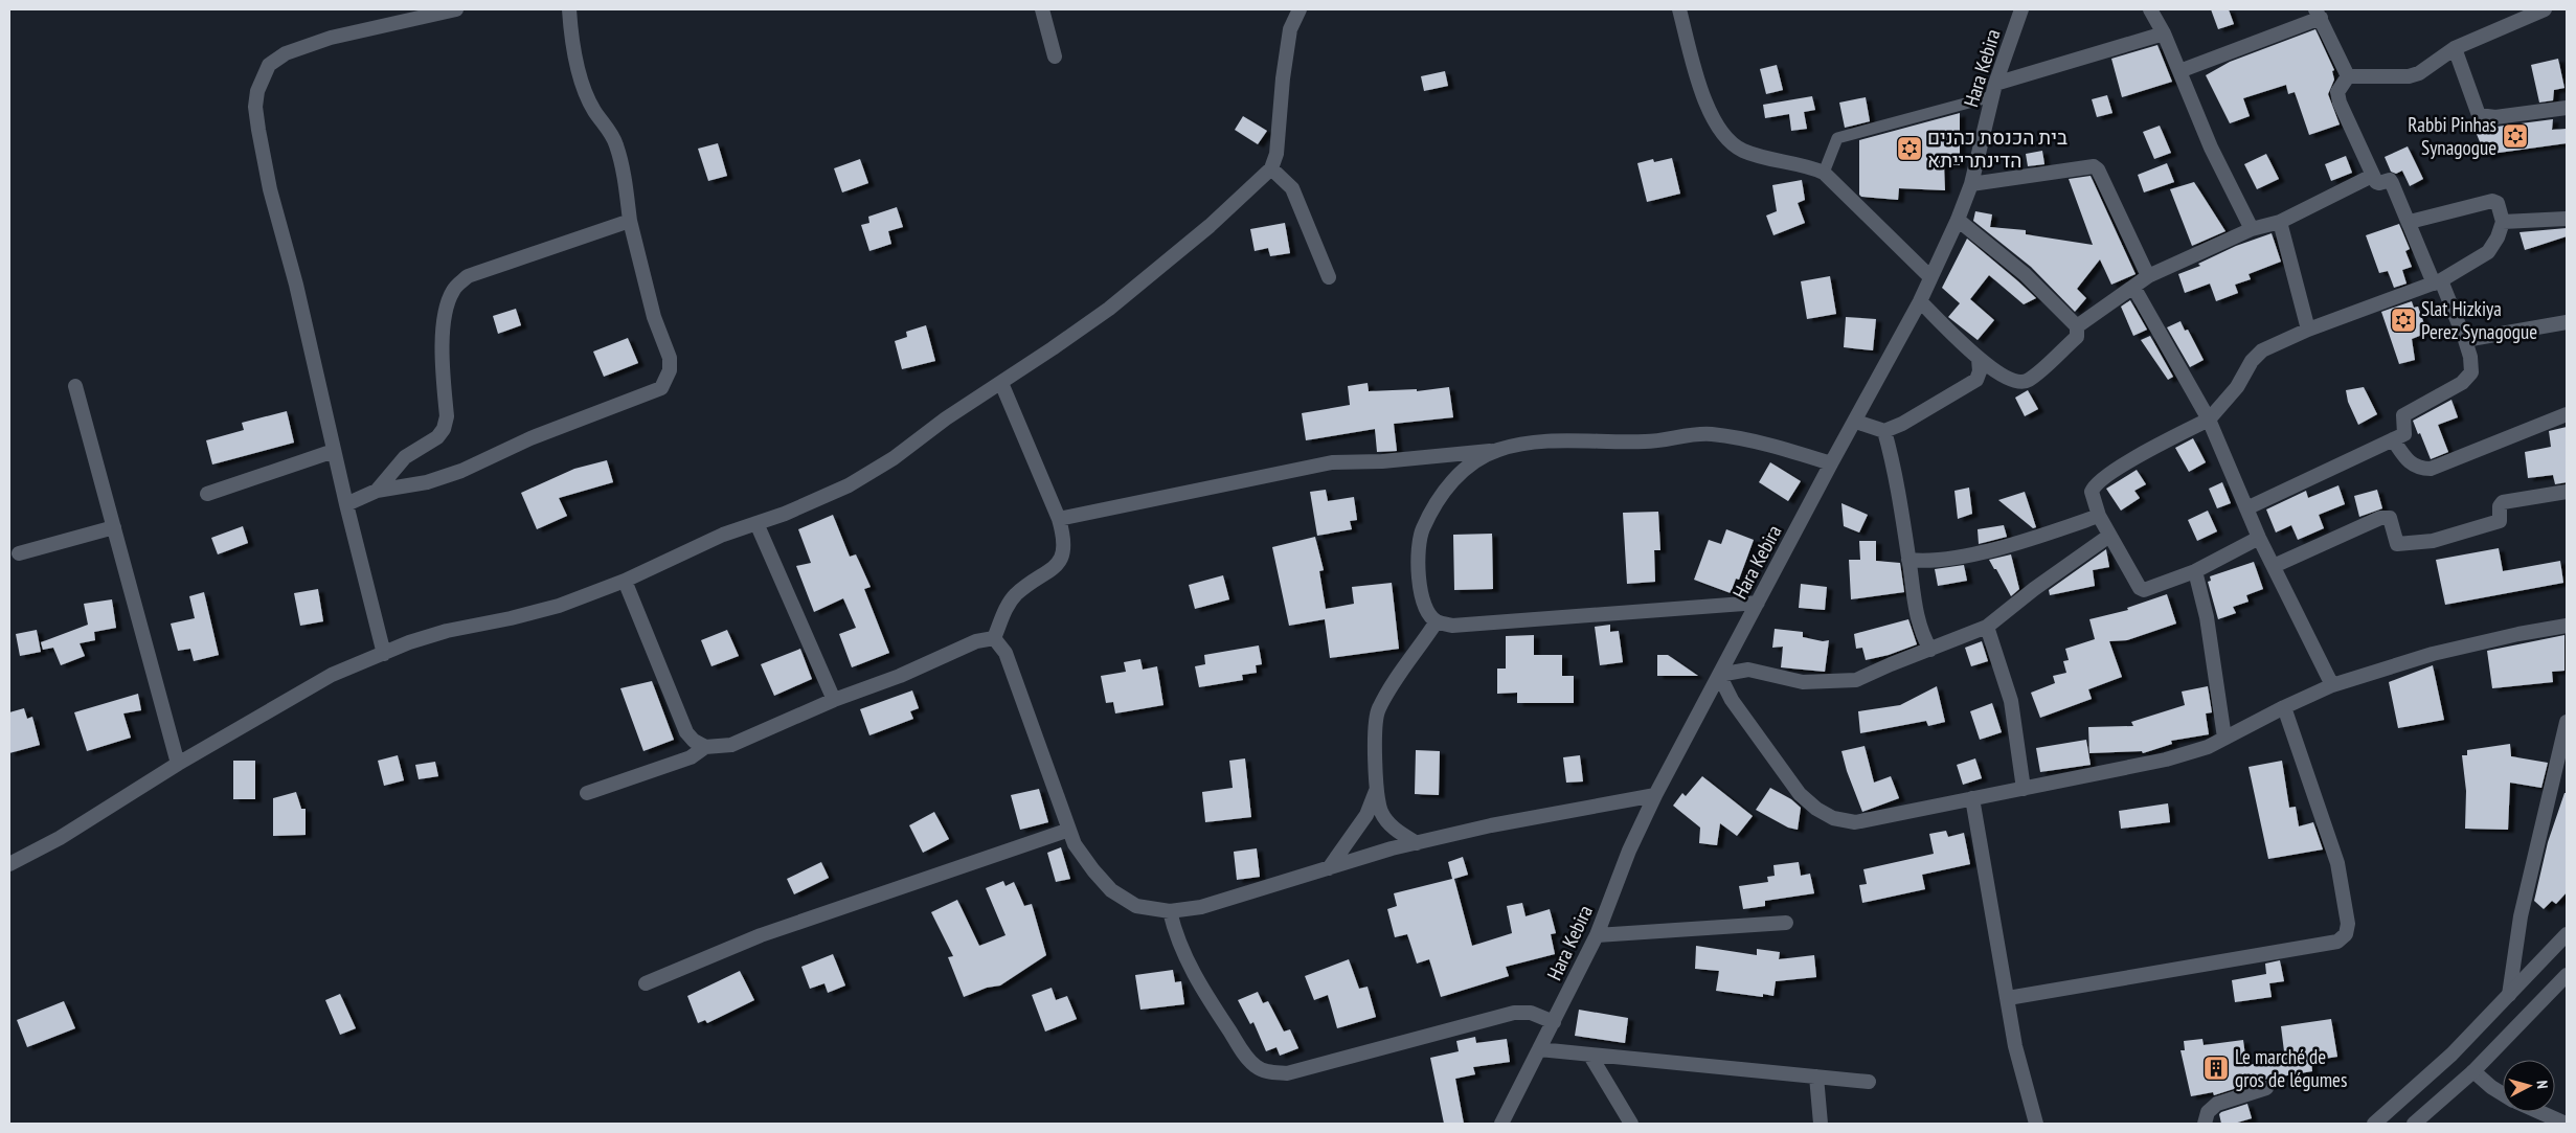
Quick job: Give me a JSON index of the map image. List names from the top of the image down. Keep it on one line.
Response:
{"streets":{"street":["Hara Kebira"]},"places":{"synagogue":["Rabbi Pinhas Synagogue","בית הכנסת כהנים הדינתרייתא","Slat Hizkiya Perez Synagogue"],"building":["Le marché de gros de légumes"]},"north":"right"}
